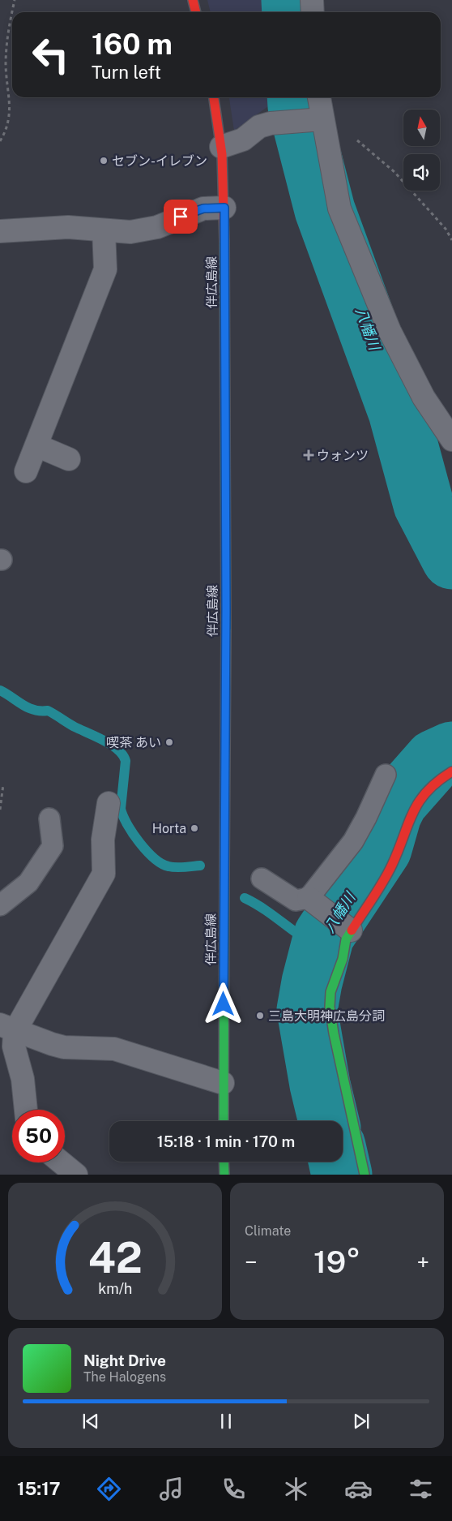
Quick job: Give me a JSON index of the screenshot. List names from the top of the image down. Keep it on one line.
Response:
{"streets":{"main road":["伴広島線"]},"water":["八幡川"],"places":{"other":["セブン-イレブン","喫茶 あい","Horta","三島大明神広島分詞"],"health":["ウォンツ"]},"north":"top","page":{"turn":["160 m","Turn left"],"limit":"50","trip":"15:18 · 1 min · 170 m","tile":"Climate","heat":["−","19°","+"],"song":["Night Drive","The Halogens"],"tabs":"15:17","gauge":["42","km/h"]}}
